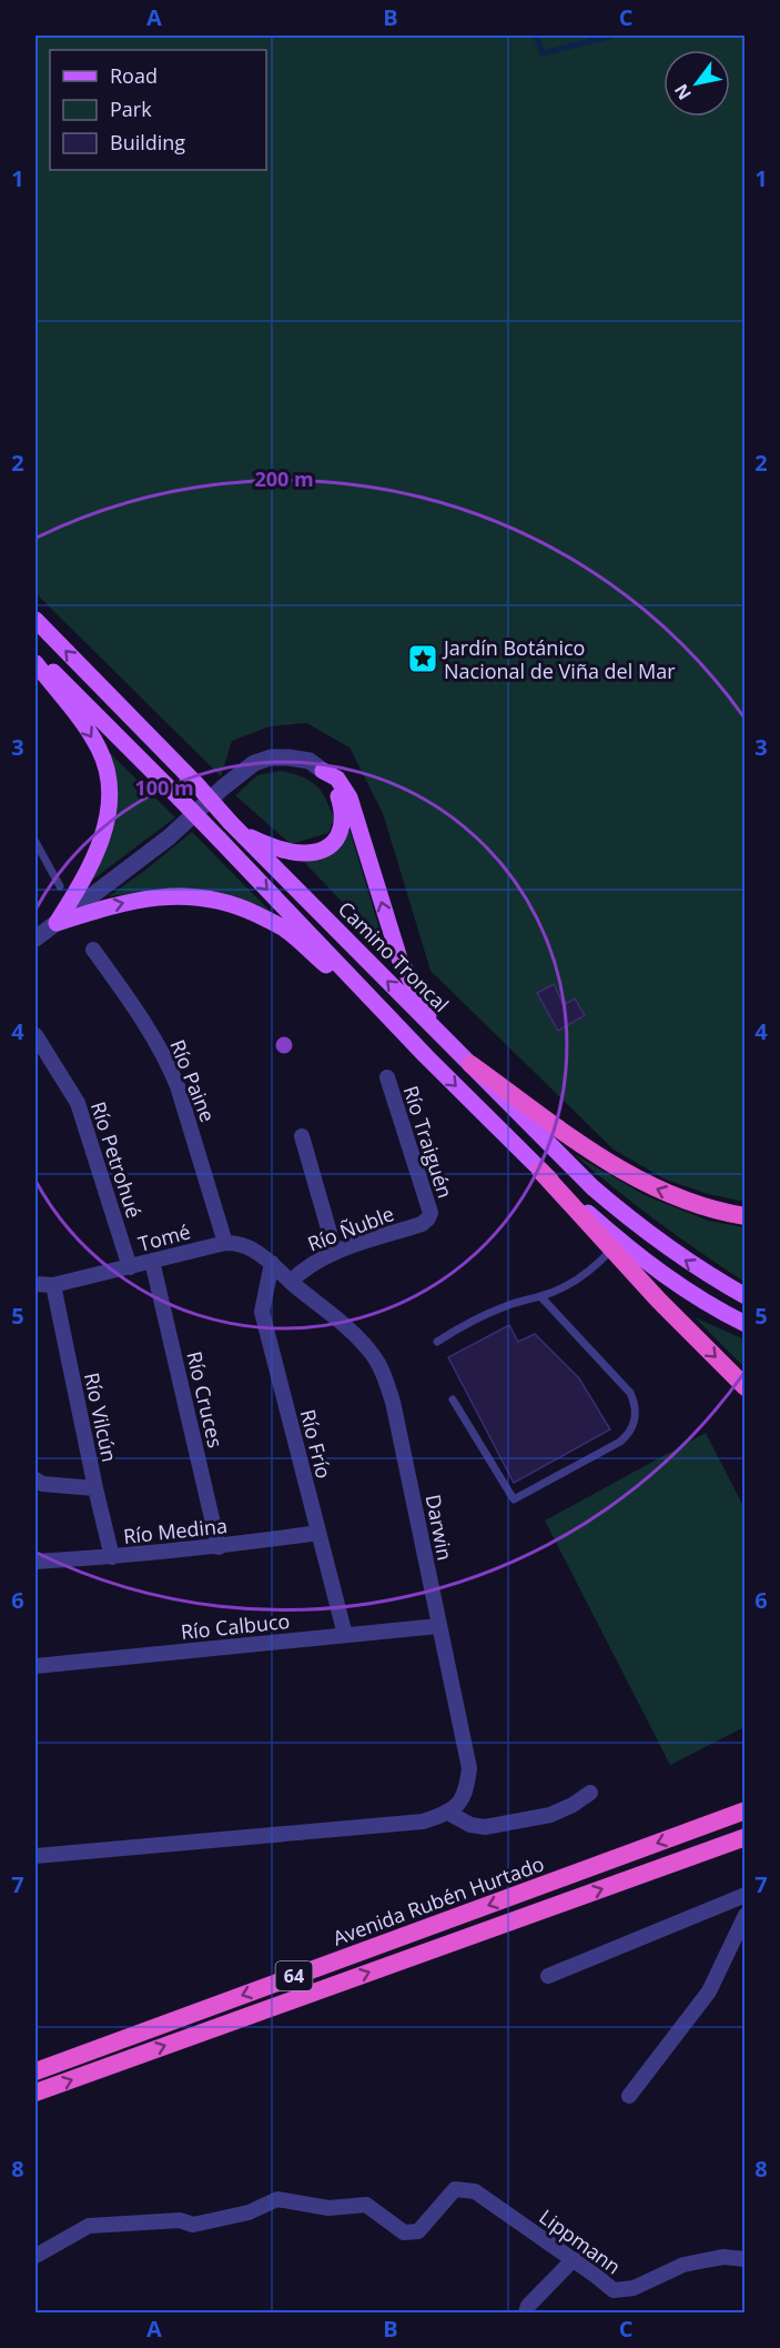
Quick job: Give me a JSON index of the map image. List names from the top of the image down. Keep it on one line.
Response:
{"streets":{"highway":["Avenida Rubén Hurtado","64"],"main road":["Camino Troncal"],"street":["Río Paine","Río Traiguén","Río Petrohué","Río Ñuble","Tomé","Río Cruces","Río Vilcún","Río Frío","Darwin","Río Medina","Río Calbuco","Lippmann"]},"crossings":[["Río Paine","Tomé"],["Río Traiguén","Río Ñuble"],["Río Petrohué","Tomé"],["Río Ñuble","Tomé"],["Río Ñuble","Darwin"],["Tomé","Río Cruces"],["Tomé","Río Vilcún"],["Tomé","Río Frío"],["Tomé","Darwin"],["Río Cruces","Río Medina"],["Río Vilcún","Río Medina"],["Río Frío","Río Medina"],["Río Frío","Río Calbuco"],["Darwin","Río Calbuco"]],"places":{"place":["Jardín Botánico Nacional de Viña del Mar"]},"legend":["Road","Park","Building"],"north":"bottom left","grid":{"columns":["A","B","C"],"rows":["1","2","3","4","5","6","7","8"]},"rings":["200 m","100 m"]}
